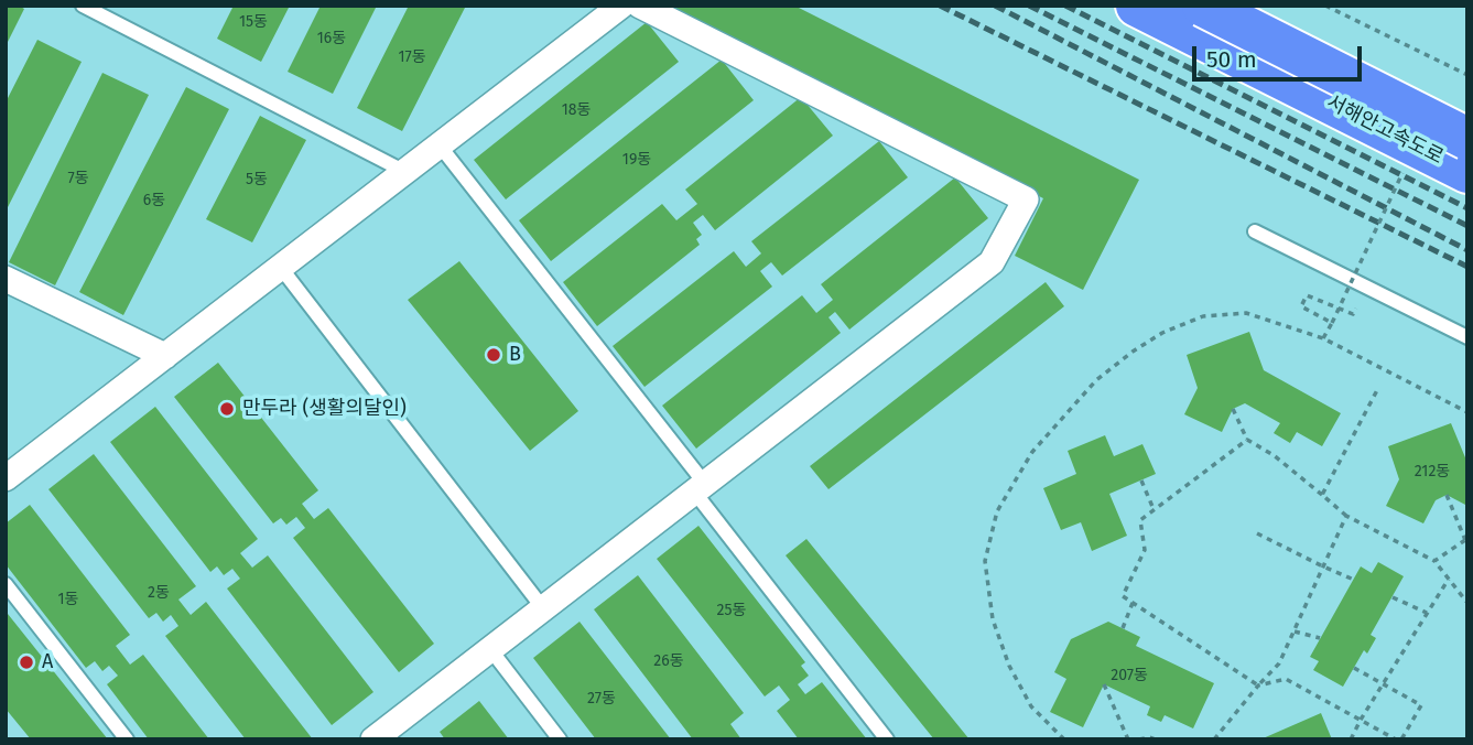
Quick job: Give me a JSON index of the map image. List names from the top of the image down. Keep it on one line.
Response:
{"streets":{"highway":["서해안고속도로"]},"places":["B","만두라 (생활의달인)","A"],"house_numbers":["15동","16동","17동","18동","19동","7동","5동","6동","212동","2동","1동","25동","26동","207동","27동"],"scale_bar":"50 m"}
